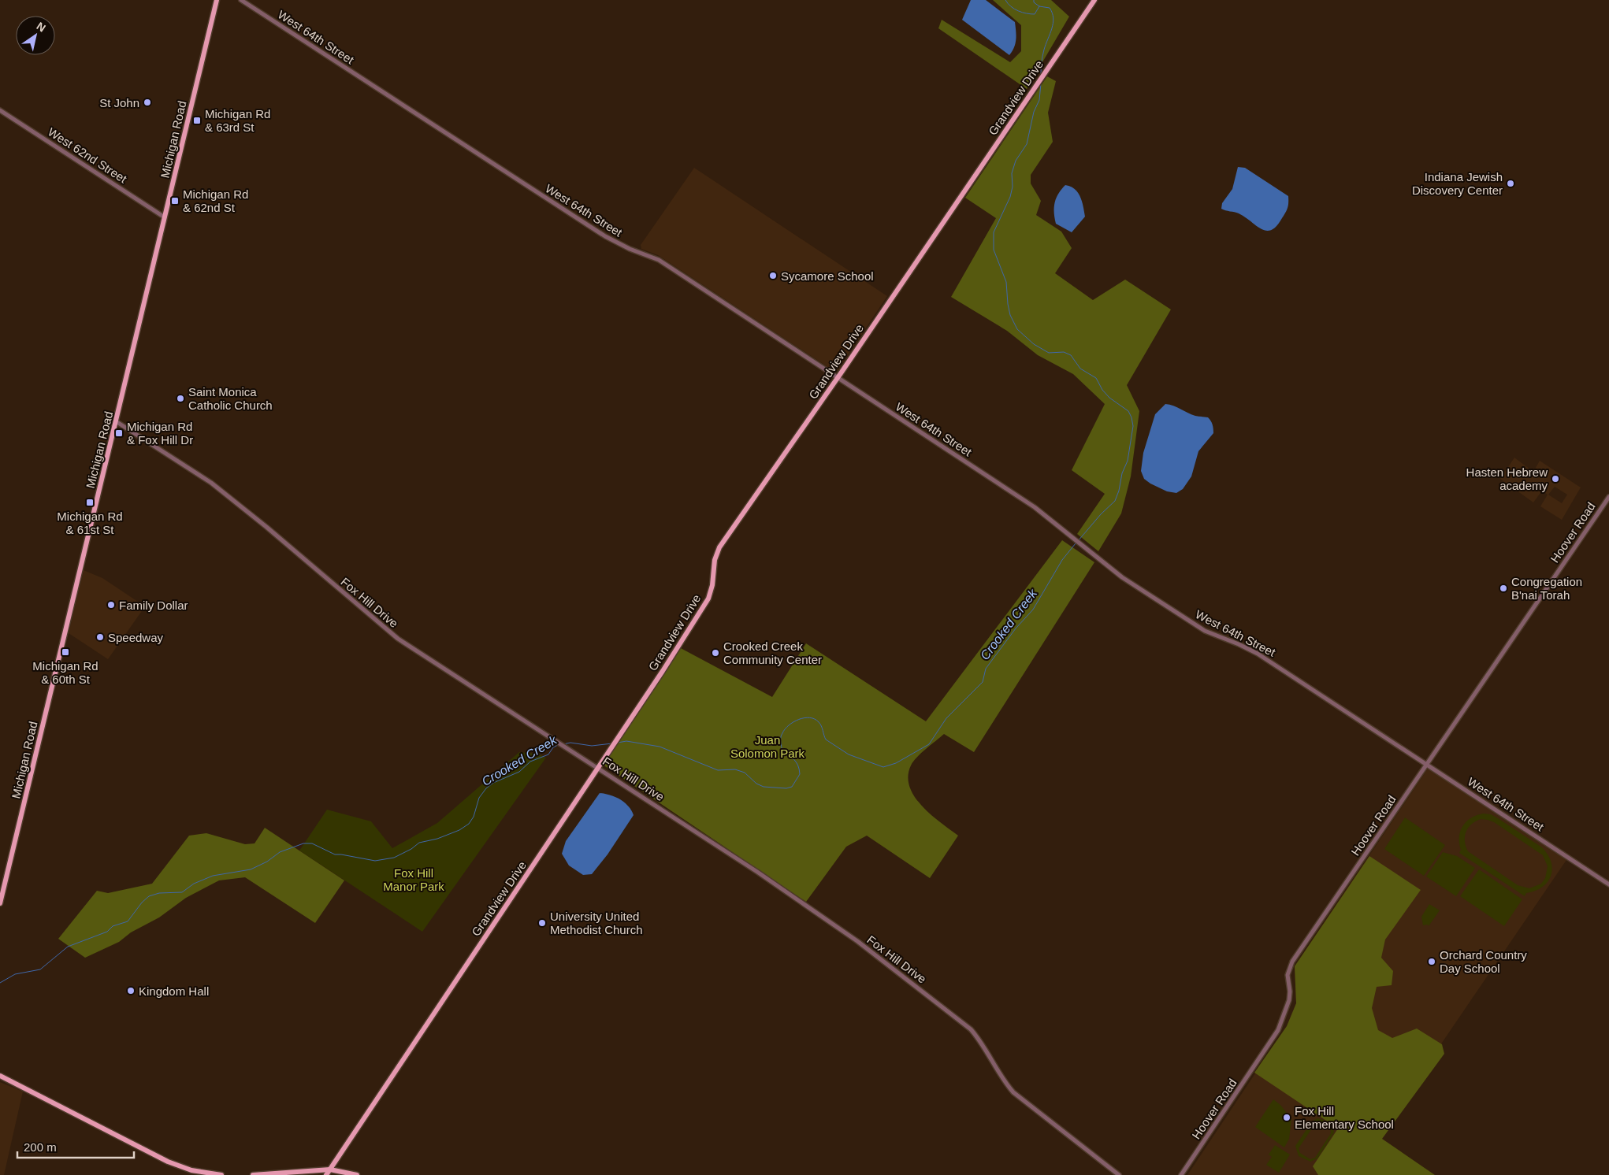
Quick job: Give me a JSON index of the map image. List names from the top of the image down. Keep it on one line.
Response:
{"streets":{"main road":["Grandview Drive","Michigan Road"],"street":["West 64th Street","West 62nd Street","Hoover Road","Fox Hill Drive"]},"crossings":[["West 64th Street","Grandview Drive"],["West 64th Street","Hoover Road"],["Grandview Drive","Fox Hill Drive"],["Michigan Road","West 62nd Street"],["Michigan Road","Fox Hill Drive"]],"water":["Crooked Creek"],"parks":["Juan Solomon Park","Fox Hill Manor Park"],"places":{"other":["St John","Indiana Jewish Discovery Center","Sycamore School","Saint Monica Catholic Church","Hasten Hebrew academy","Congregation B'nai Torah","Family Dollar","Speedway","Crooked Creek Community Center","University United Methodist Church","Orchard Country Day School","Kingdom Hall","Fox Hill Elementary School"],"transit":["Michigan Rd & 63rd St","Michigan Rd & 62nd St","Michigan Rd & Fox Hill Dr","Michigan Rd & 61st St","Michigan Rd & 60th St"]},"scale_bar":"200 m","north":"top right"}
